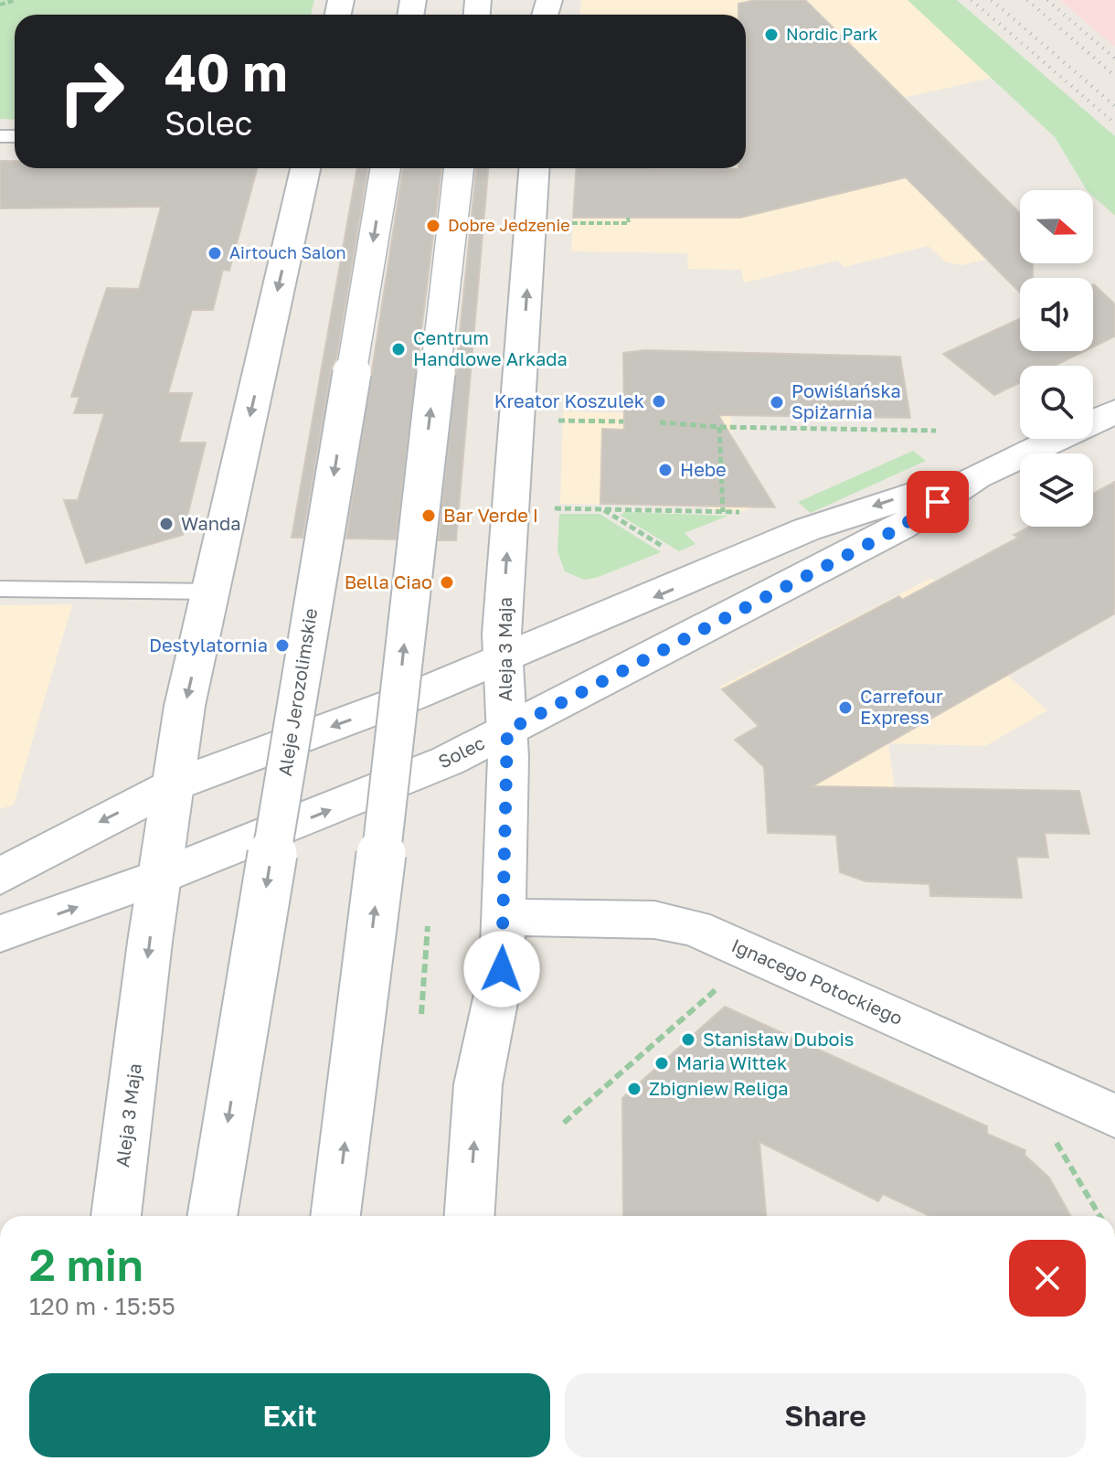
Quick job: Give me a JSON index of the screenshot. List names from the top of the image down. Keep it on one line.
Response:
{"streets":{"street":["Aleja 3 Maja","Aleje Jerozolimskie","Solec","Ignacego Potockiego"]},"crossings":[["Aleja 3 Maja","Solec"],["Aleja 3 Maja","Ignacego Potockiego"]],"places":["Nordic Park","Dobre Jedzenie","Airtouch Salon","Centrum Handlowe Arkada","Kreator Koszulek","Powiślańska Spiżarnia","Hebe","Bar Verde I","Wanda","Bella Ciao","Destylatornia","Carrefour Express","Stanisław Dubois","Maria Wittek","Zbigniew Religa"],"north":"right","page":{"turn":["40 m","Solec"],"heading":["2 min","120 m · 15:55"],"buttons":["Exit","Share"]}}
